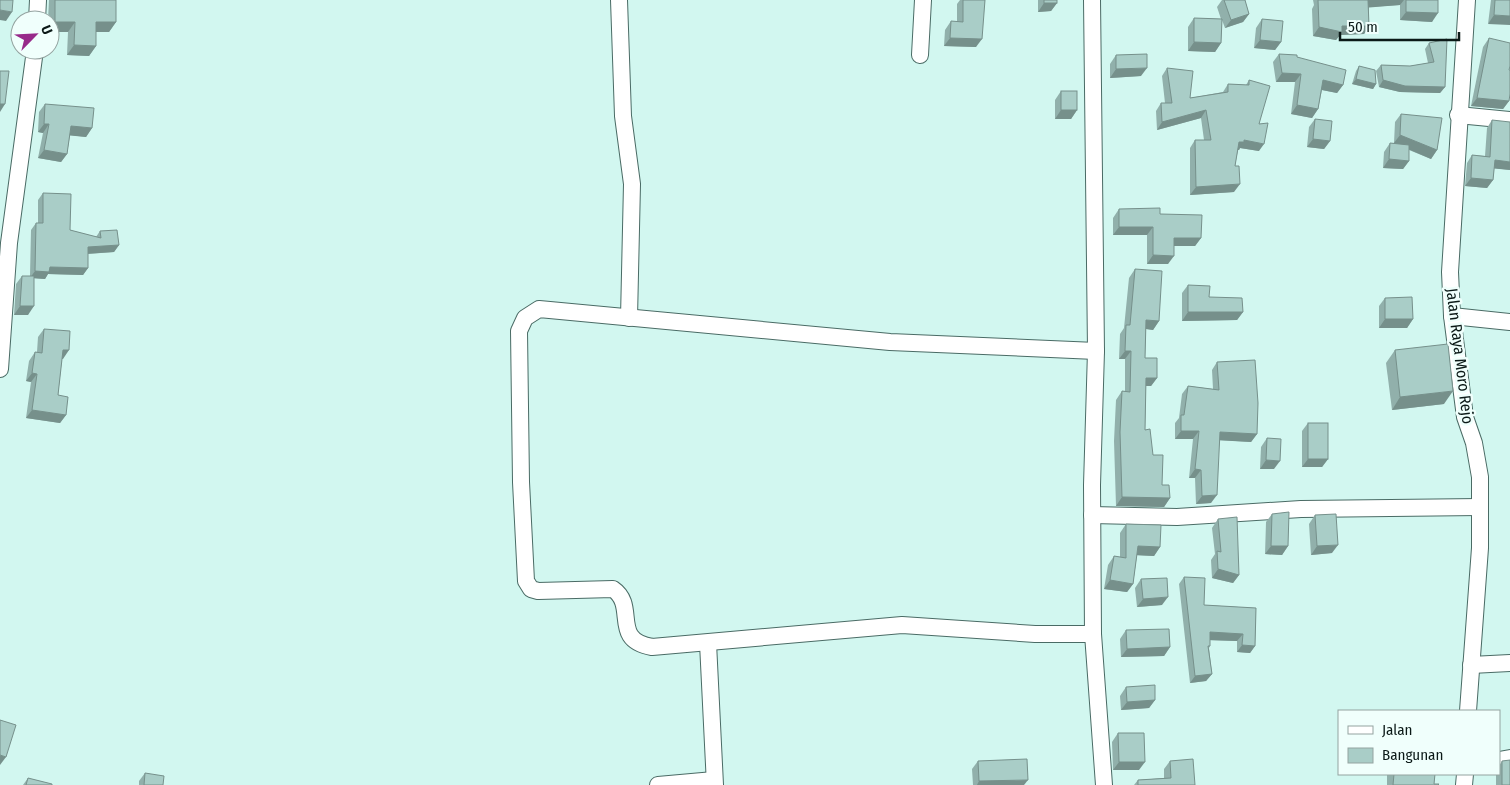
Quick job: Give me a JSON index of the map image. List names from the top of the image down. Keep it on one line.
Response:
{"streets":{"street":["Jalan Raya Moro Rejo"]},"legend":["Jalan","Bangunan"],"scale_bar":"50 m","north":"top right"}
